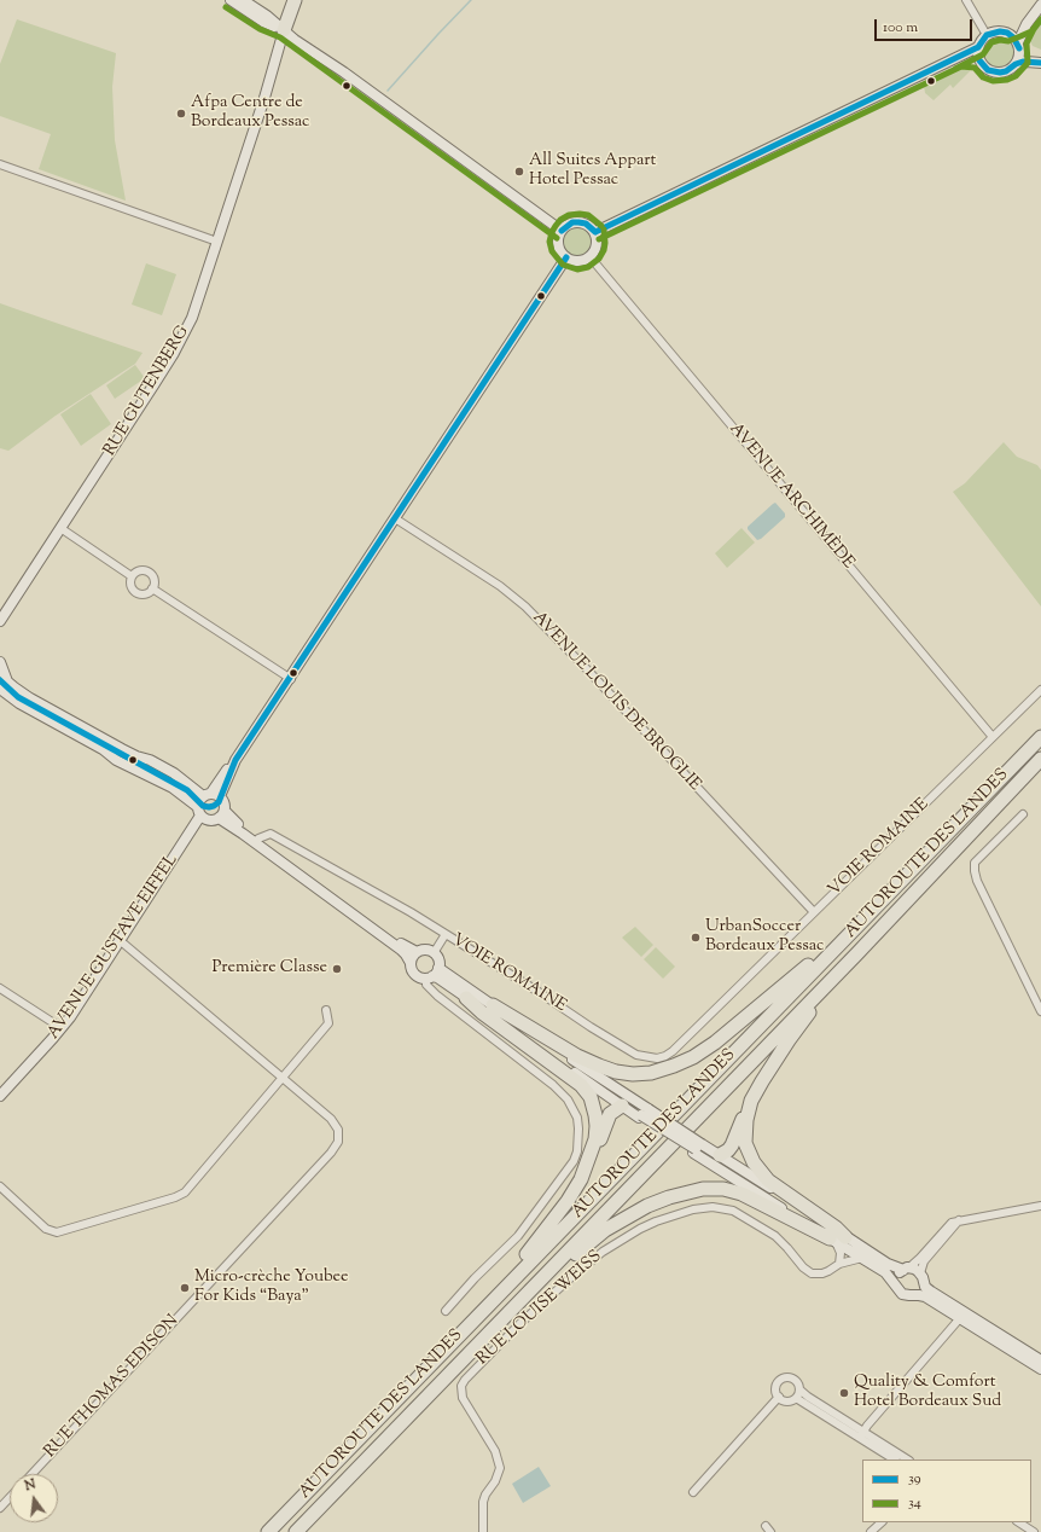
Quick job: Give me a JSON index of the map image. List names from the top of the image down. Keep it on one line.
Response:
{"streets":{"highway":["AUTOROUTE DES LANDES"],"street":["RUE GUTENBERG","AVENUE ARCHIMÈDE","AVENUE LOUIS DE BROGLIE","VOIE ROMAINE","AVENUE GUSTAVE EIFFEL","RUE LOUISE WEISS","RUE THOMAS EDISON"]},"crossings":[["AVENUE ARCHIMÈDE","VOIE ROMAINE"],["AVENUE LOUIS DE BROGLIE","VOIE ROMAINE"],["AVENUE GUSTAVE EIFFEL","RUE THOMAS EDISON"]],"places":["Afpa Centre de Bordeaux Pessac","All Suites Appart Hotel Pessac","UrbanSoccer Bordeaux Pessac","Première Classe","Micro-crèche Youbee For Kids “Baya”","Quality & Comfort Hotel Bordeaux Sud"],"lines":["transit line 34","transit line 39"],"legend":["39","34"],"scale_bar":"100 m","north":"top"}
